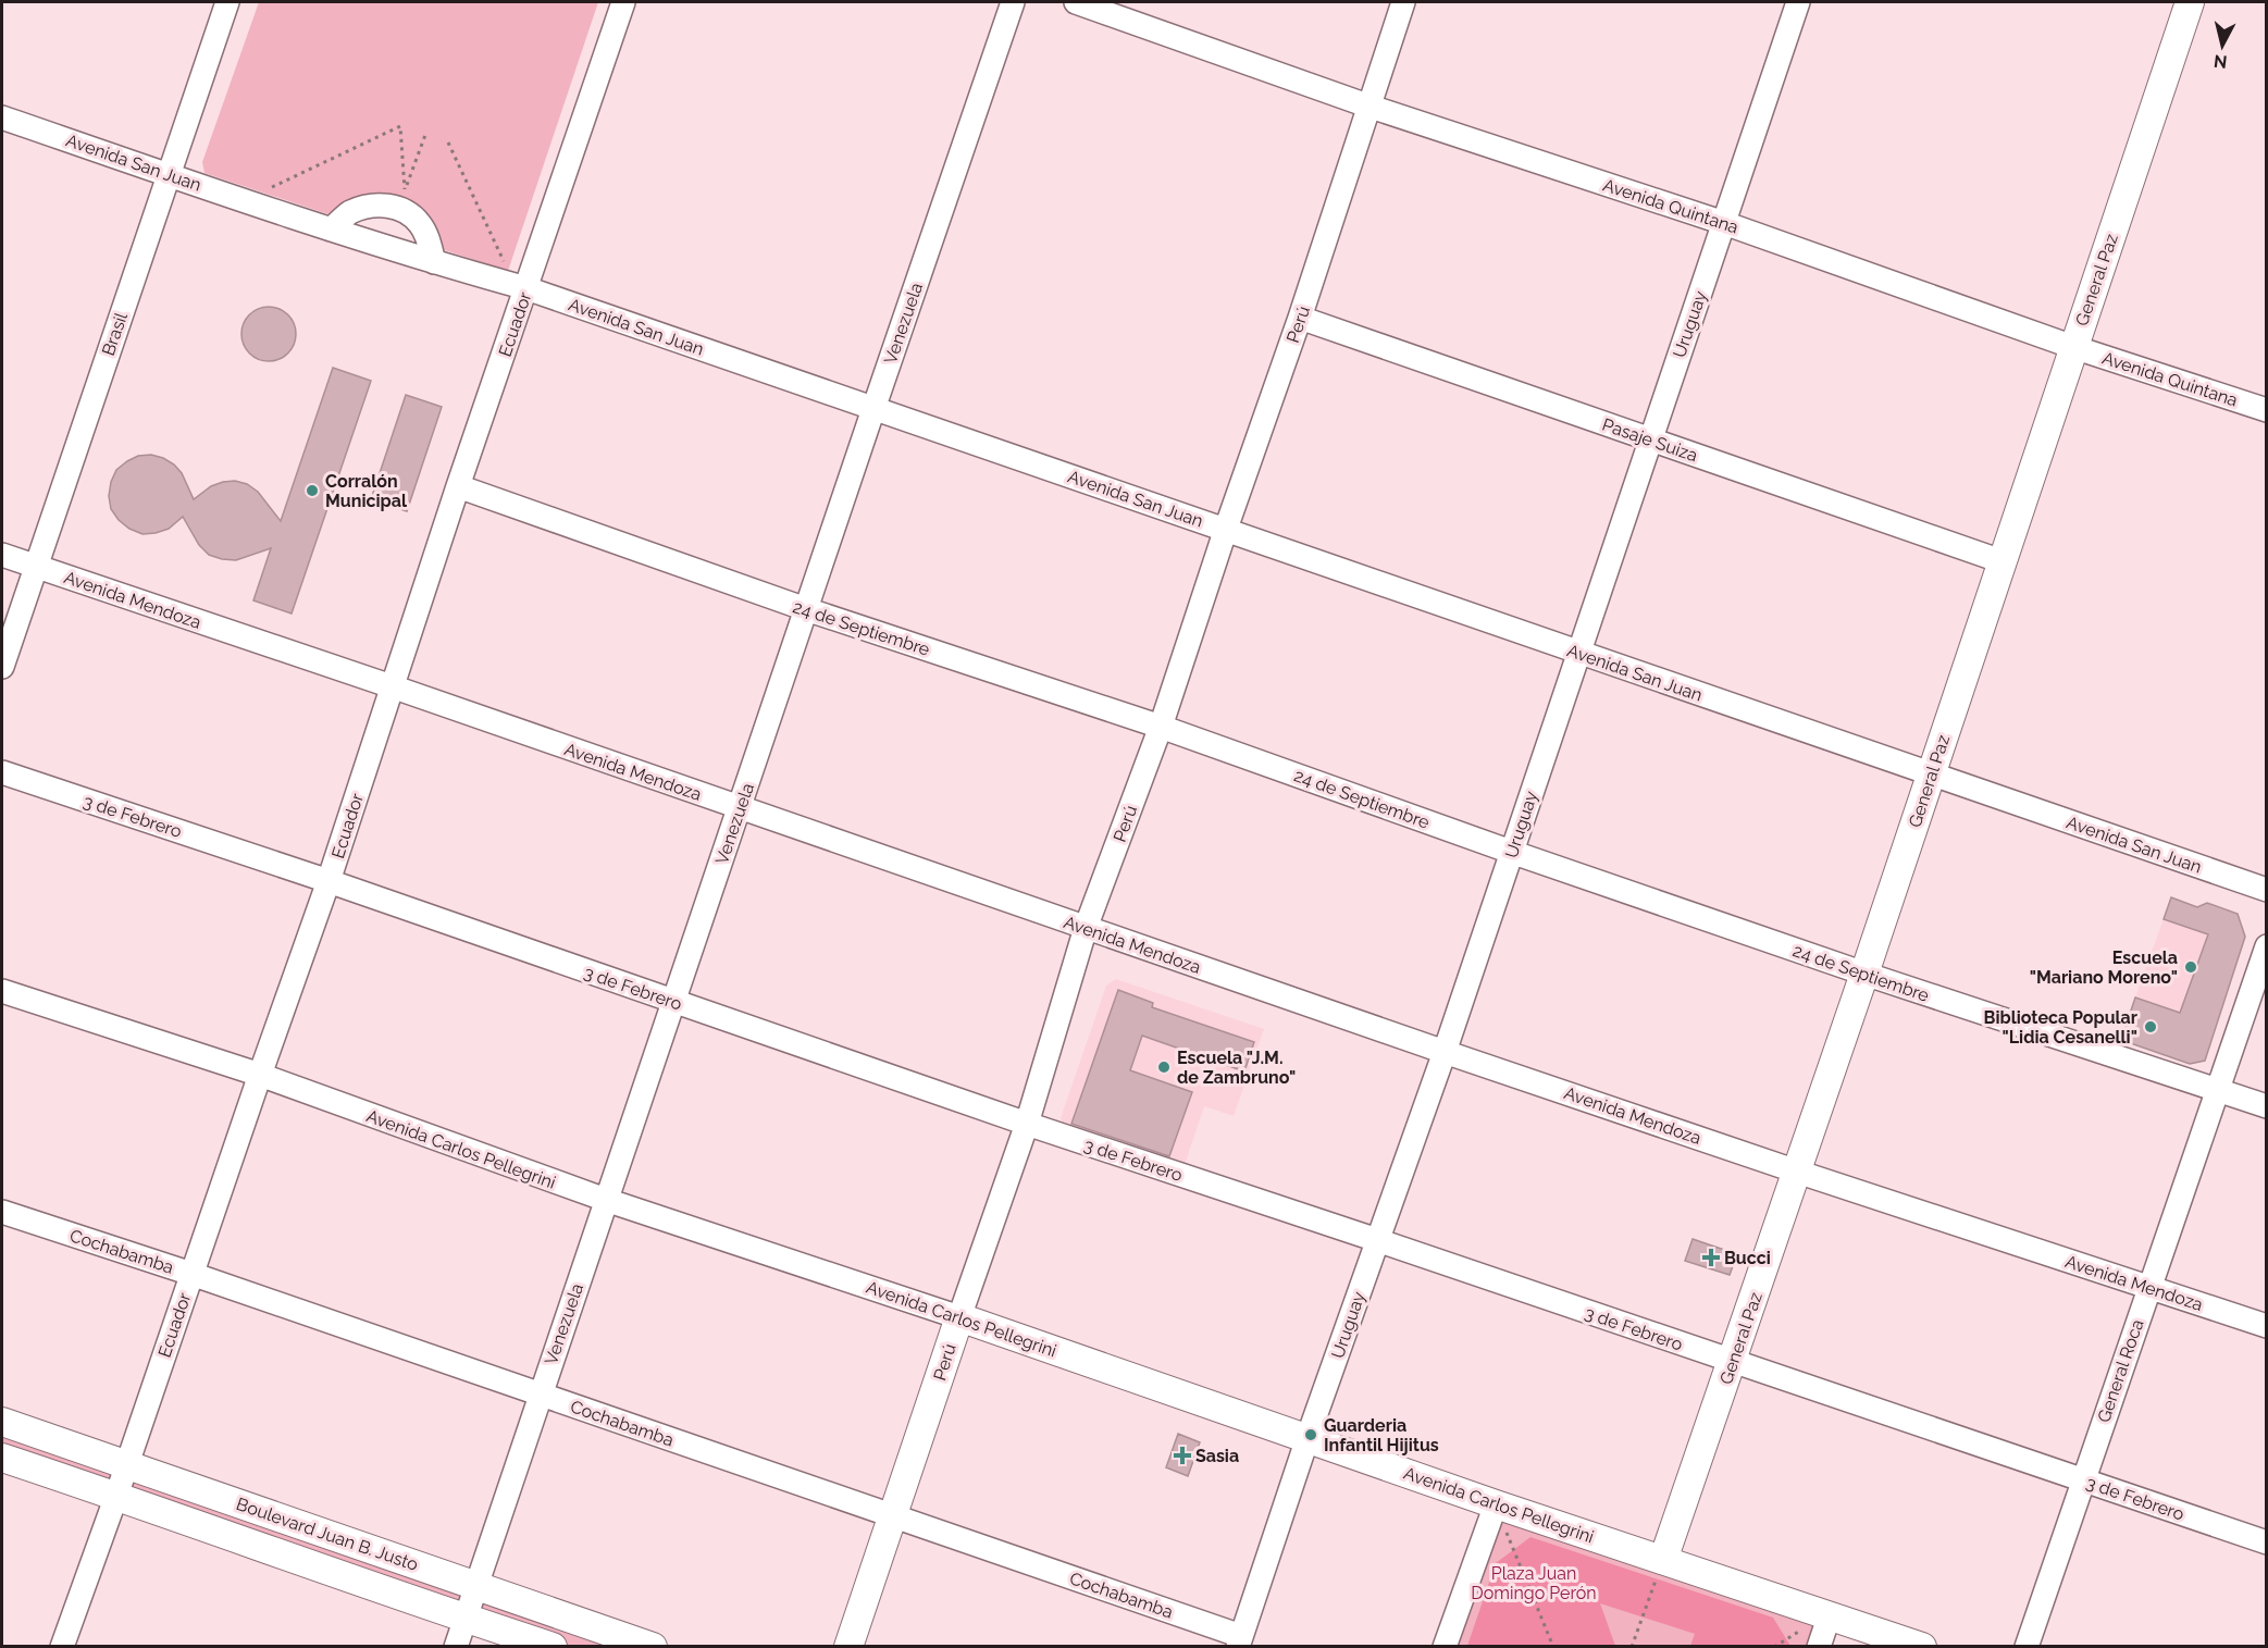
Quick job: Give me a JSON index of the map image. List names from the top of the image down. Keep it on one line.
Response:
{"streets":{"street":["Avenida San Juan","Avenida Quintana","General Paz","Venezuela","Ecuador","Perú","Uruguay","Brasil","Pasaje Suiza","Avenida Mendoza","24 de Septiembre","3 de Febrero","Avenida Carlos Pellegrini","Cochabamba","General Roca","Boulevard Juan B. Justo"]},"crossings":[["Avenida San Juan","General Paz"],["Avenida San Juan","Venezuela"],["Avenida San Juan","Ecuador"],["Avenida San Juan","Perú"],["Avenida San Juan","Uruguay"],["Avenida San Juan","Brasil"],["Avenida Quintana","General Paz"],["Avenida Quintana","Perú"],["Avenida Quintana","Uruguay"],["General Paz","Pasaje Suiza"],["General Paz","Avenida Mendoza"],["General Paz","24 de Septiembre"],["General Paz","3 de Febrero"],["General Paz","Avenida Carlos Pellegrini"],["Venezuela","Avenida Mendoza"],["Venezuela","24 de Septiembre"],["Venezuela","3 de Febrero"],["Venezuela","Avenida Carlos Pellegrini"],["Venezuela","Cochabamba"],["Venezuela","Boulevard Juan B. Justo"],["Ecuador","Avenida Mendoza"],["Ecuador","24 de Septiembre"],["Ecuador","3 de Febrero"],["Ecuador","Avenida Carlos Pellegrini"],["Ecuador","Cochabamba"],["Ecuador","Boulevard Juan B. Justo"],["Perú","Pasaje Suiza"],["Perú","Avenida Mendoza"],["Perú","24 de Septiembre"],["Perú","3 de Febrero"],["Perú","Avenida Carlos Pellegrini"],["Perú","Cochabamba"],["Uruguay","Pasaje Suiza"],["Uruguay","Avenida Mendoza"],["Uruguay","24 de Septiembre"],["Uruguay","3 de Febrero"],["Uruguay","Avenida Carlos Pellegrini"],["Uruguay","Cochabamba"],["Brasil","Avenida Mendoza"],["Avenida Mendoza","General Roca"],["24 de Septiembre","General Roca"],["3 de Febrero","General Roca"]],"parks":["Plaza Juan Domingo Perón"],"places":{"other":["Corralón Municipal","Escuela \"Mariano Moreno\"","Biblioteca Popular \"Lidia Cesanelli\"","Escuela \"J.M. de Zambruno\"","Guarderia Infantil Hijitus"],"health":["Bucci","Sasia"]},"north":"bottom"}
